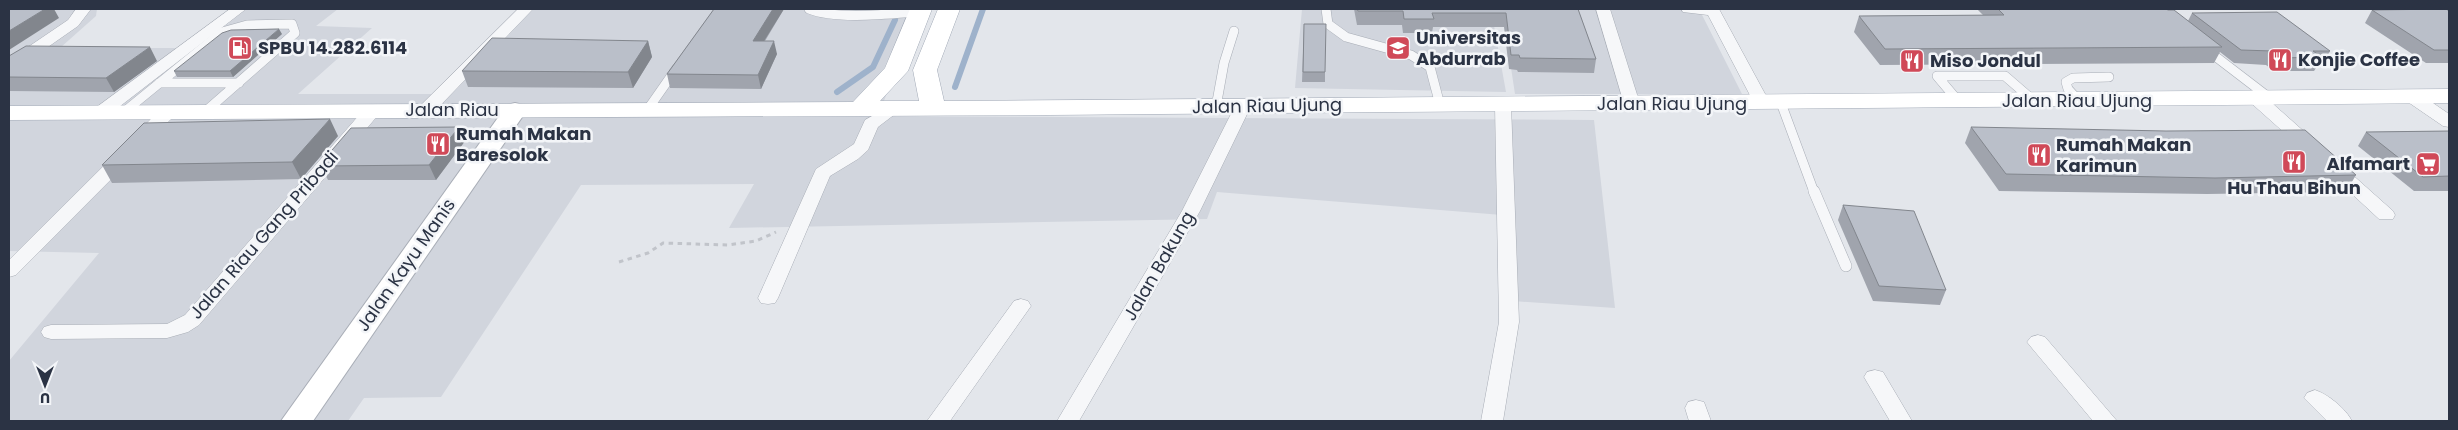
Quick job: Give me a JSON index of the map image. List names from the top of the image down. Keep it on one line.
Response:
{"streets":{"main road":["Jalan Riau Ujung","Jalan Riau"],"street":["Jalan Riau Gang Pribadi","Jalan Kayu Manis","Jalan Bakung"]},"crossings":[["Jalan Riau Ujung","Jalan Riau"],["Jalan Riau Ujung","Jalan Bakung"],["Jalan Riau","Jalan Riau Gang Pribadi"],["Jalan Riau","Jalan Kayu Manis"]],"places":{"fuel station":["SPBU 14.282.6114"],"school or university":["Universitas Abdurrab"],"restaurant":["Konjie Coffee","Miso Jondul","Rumah Makan Baresolok","Rumah Makan Karimun","Hu Thau Bihun"],"supermarket":["Alfamart"]},"north":"bottom"}
